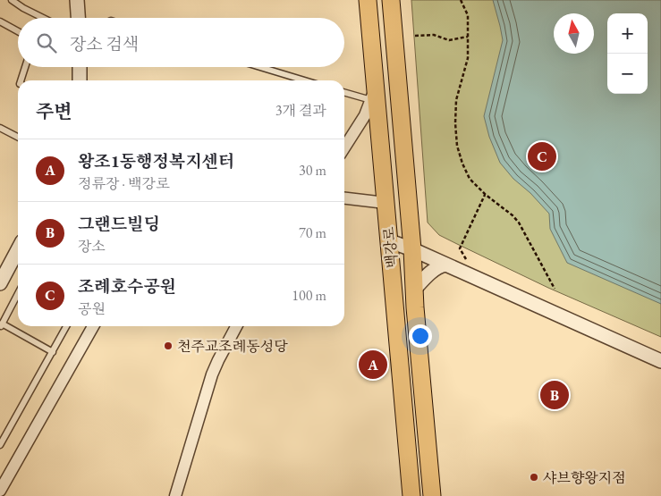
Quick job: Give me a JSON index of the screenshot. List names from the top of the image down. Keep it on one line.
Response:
{"streets":{"main road":["백강로"]},"places":["천주교조례동성당","샤브향왕지점"],"north":"top","page":{"map_buttons":["+","−"],"search":"장소 검색","heading":["주변","3개 결과"],"list":[{"mark":"A","name":"왕조1동행정복지센터","note":"정류장 · 백강로","value":"30 m"},{"mark":"B","name":"그랜드빌딩","note":"장소","value":"70 m"},{"mark":"C","name":"조례호수공원","note":"공원","value":"100 m"}],"pins":["C","A","B"]}}
